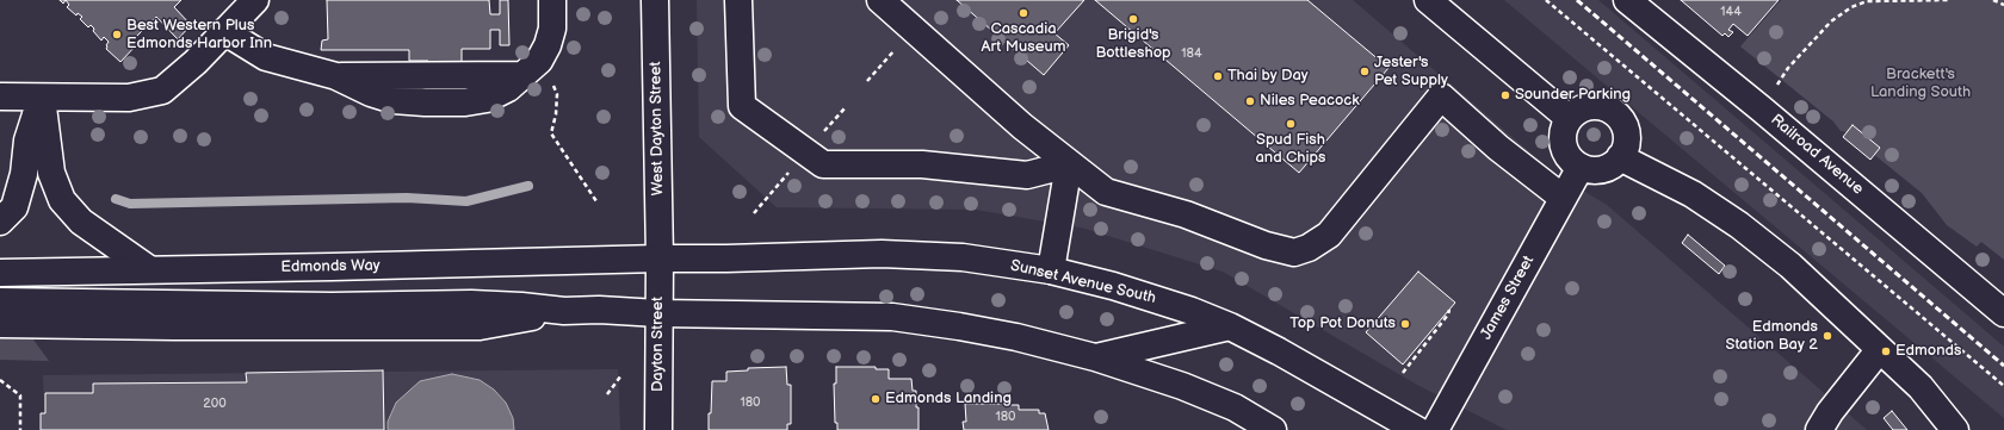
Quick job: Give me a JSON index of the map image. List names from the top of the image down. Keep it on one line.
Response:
{"streets":{"main road":["West Dayton Street","Railroad Avenue","Edmonds Way","Sunset Avenue South","James Street","Dayton Street"]},"crossings":[["West Dayton Street","Edmonds Way"],["West Dayton Street","Sunset Avenue South"],["West Dayton Street","Dayton Street"],["Edmonds Way","Sunset Avenue South"],["Edmonds Way","Dayton Street"],["Sunset Avenue South","Dayton Street"]],"parks":["Brackett's Landing South"],"places":["Cascadia Art Museum","Brigid's Bottleshop","Best Western Plus Edmonds Harbor Inn","Jester's Pet Supply","Thai by Day","Sounder Parking","Niles Peacock","Spud Fish and Chips","Top Pot Donuts","Edmonds Station Bay 2","Edmonds","Edmonds Landing"],"house_numbers":["144","184","180","200","180"]}
